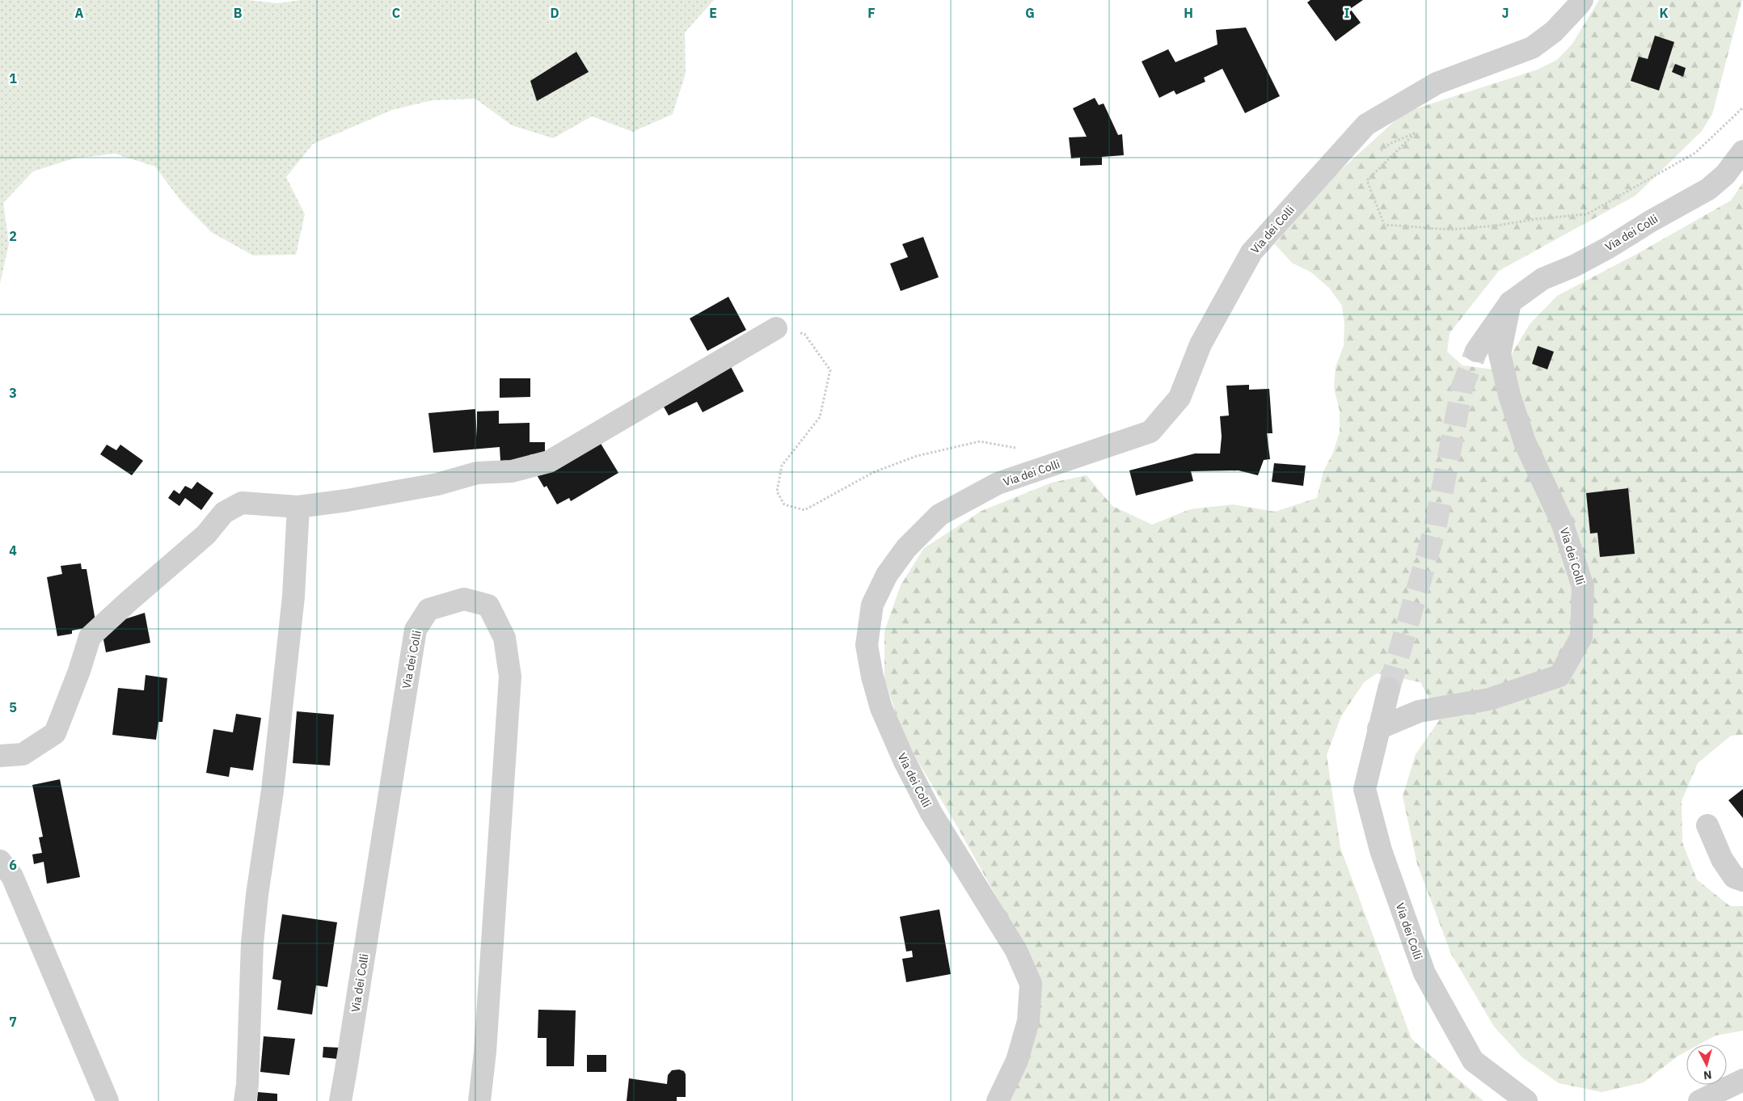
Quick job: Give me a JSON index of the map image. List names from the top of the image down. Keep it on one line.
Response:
{"streets":{"street":["Via dei Colli"]},"north":"bottom","grid":{"columns":["A","B","C","D","E","F","G","H","I","J","K"],"rows":["1","2","3","4","5","6","7"]}}
